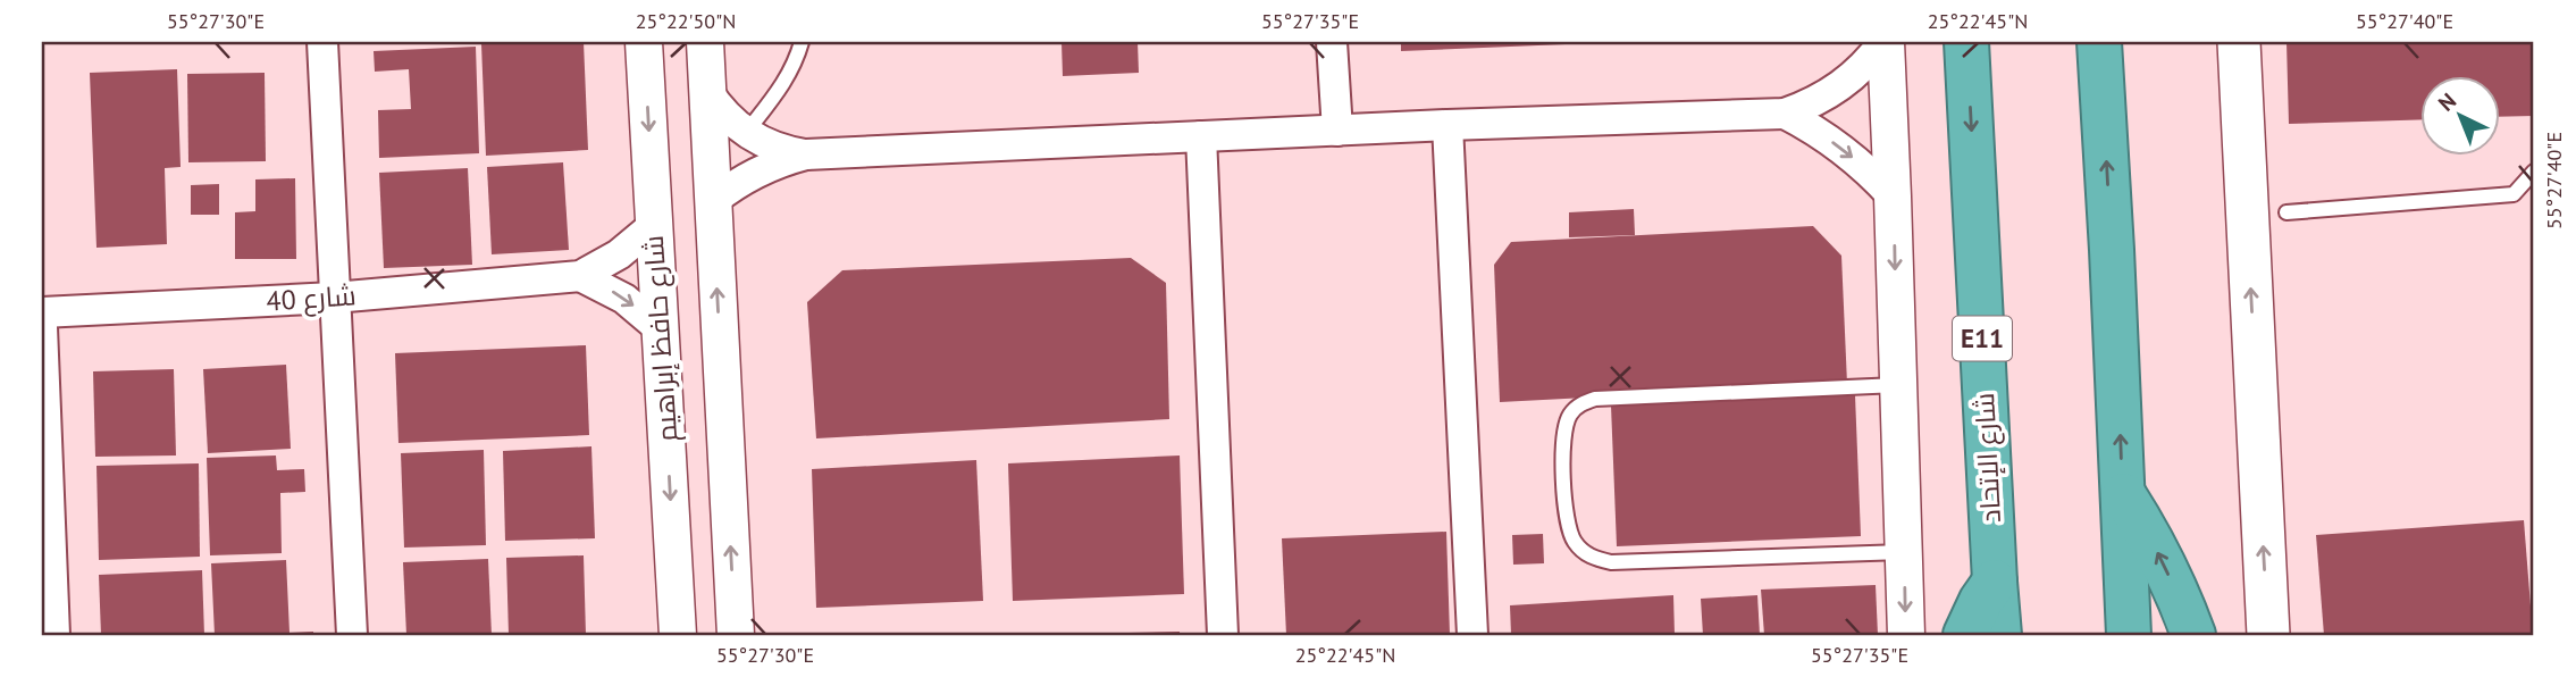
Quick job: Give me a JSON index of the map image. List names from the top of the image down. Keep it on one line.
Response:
{"streets":{"highway":["E11","شارع الإتحاد"],"street":["شارع 40","شارع حافظ إبراهيم"]},"crossings":[["شارع 40","شارع حافظ إبراهيم"]],"north":"top left","coordinates":["55°27'30\"E","25°22'50\"N","55°27'35\"E","25°22'45\"N","55°27'40\"E"]}
